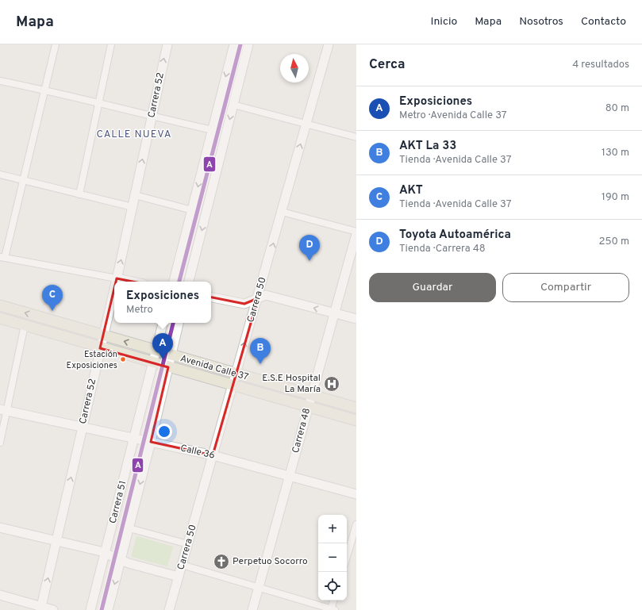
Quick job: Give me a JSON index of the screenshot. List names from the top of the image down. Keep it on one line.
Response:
{"streets":{"main road":["Avenida Calle 37"],"street":["Carrera 52","Carrera 50","Carrera 48","Calle 36","Carrera 51"]},"crossings":[["Carrera 52","Avenida Calle 37"],["Carrera 52","Calle 36"],["Carrera 50","Avenida Calle 37"],["Carrera 50","Calle 36"],["Avenida Calle 37","Carrera 48"],["Avenida Calle 37","Carrera 51"],["Carrera 48","Calle 36"],["Calle 36","Carrera 51"]],"districts":["CALLE NUEVA"],"places":{"other":["Estación Exposiciones"],"hospital":["E.S.E Hospital La María"],"church":["Perpetuo Socorro"]},"lines":["transit line A"],"north":"top","page":{"header":"Mapa","nav":["Inicio","Mapa","Nosotros","Contacto"],"heading":["Cerca","4 resultados"],"list":[{"mark":"A","name":"Exposiciones","note":"Metro · Avenida Calle 37","value":"80 m"},{"mark":"B","name":"AKT La 33","note":"Tienda · Avenida Calle 37","value":"130 m"},{"mark":"C","name":"AKT","note":"Tienda · Avenida Calle 37","value":"190 m"},{"mark":"D","name":"Toyota Autoamérica","note":"Tienda · Carrera 48","value":"250 m"}],"pins":["D","C","A","B"],"buttons":["Guardar","Compartir"],"popup":["Exposiciones","Metro"],"map_buttons":["+","−"]}}
